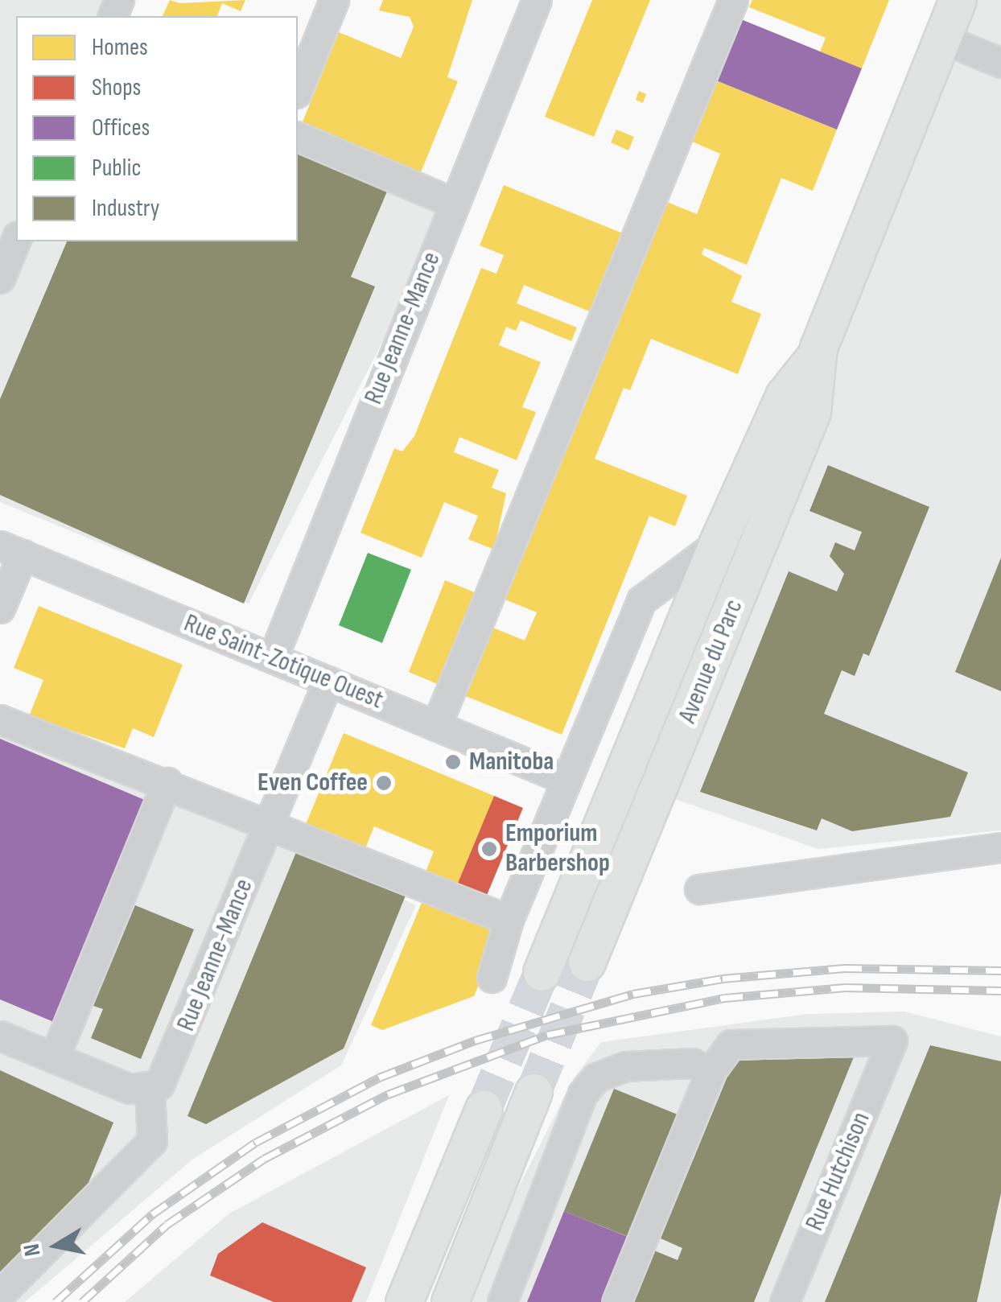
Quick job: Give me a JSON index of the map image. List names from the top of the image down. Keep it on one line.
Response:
{"streets":{"main road":["Avenue du Parc"],"street":["Rue Jeanne-Mance","Rue Saint-Zotique Ouest","Rue Hutchison"]},"crossings":[["Rue Jeanne-Mance","Rue Saint-Zotique Ouest"],["Avenue du Parc","Rue Saint-Zotique Ouest"]],"places":["Manitoba","Even Coffee","Emporium Barbershop"],"legend":["Homes","Shops","Offices","Public","Industry"],"north":"left"}
